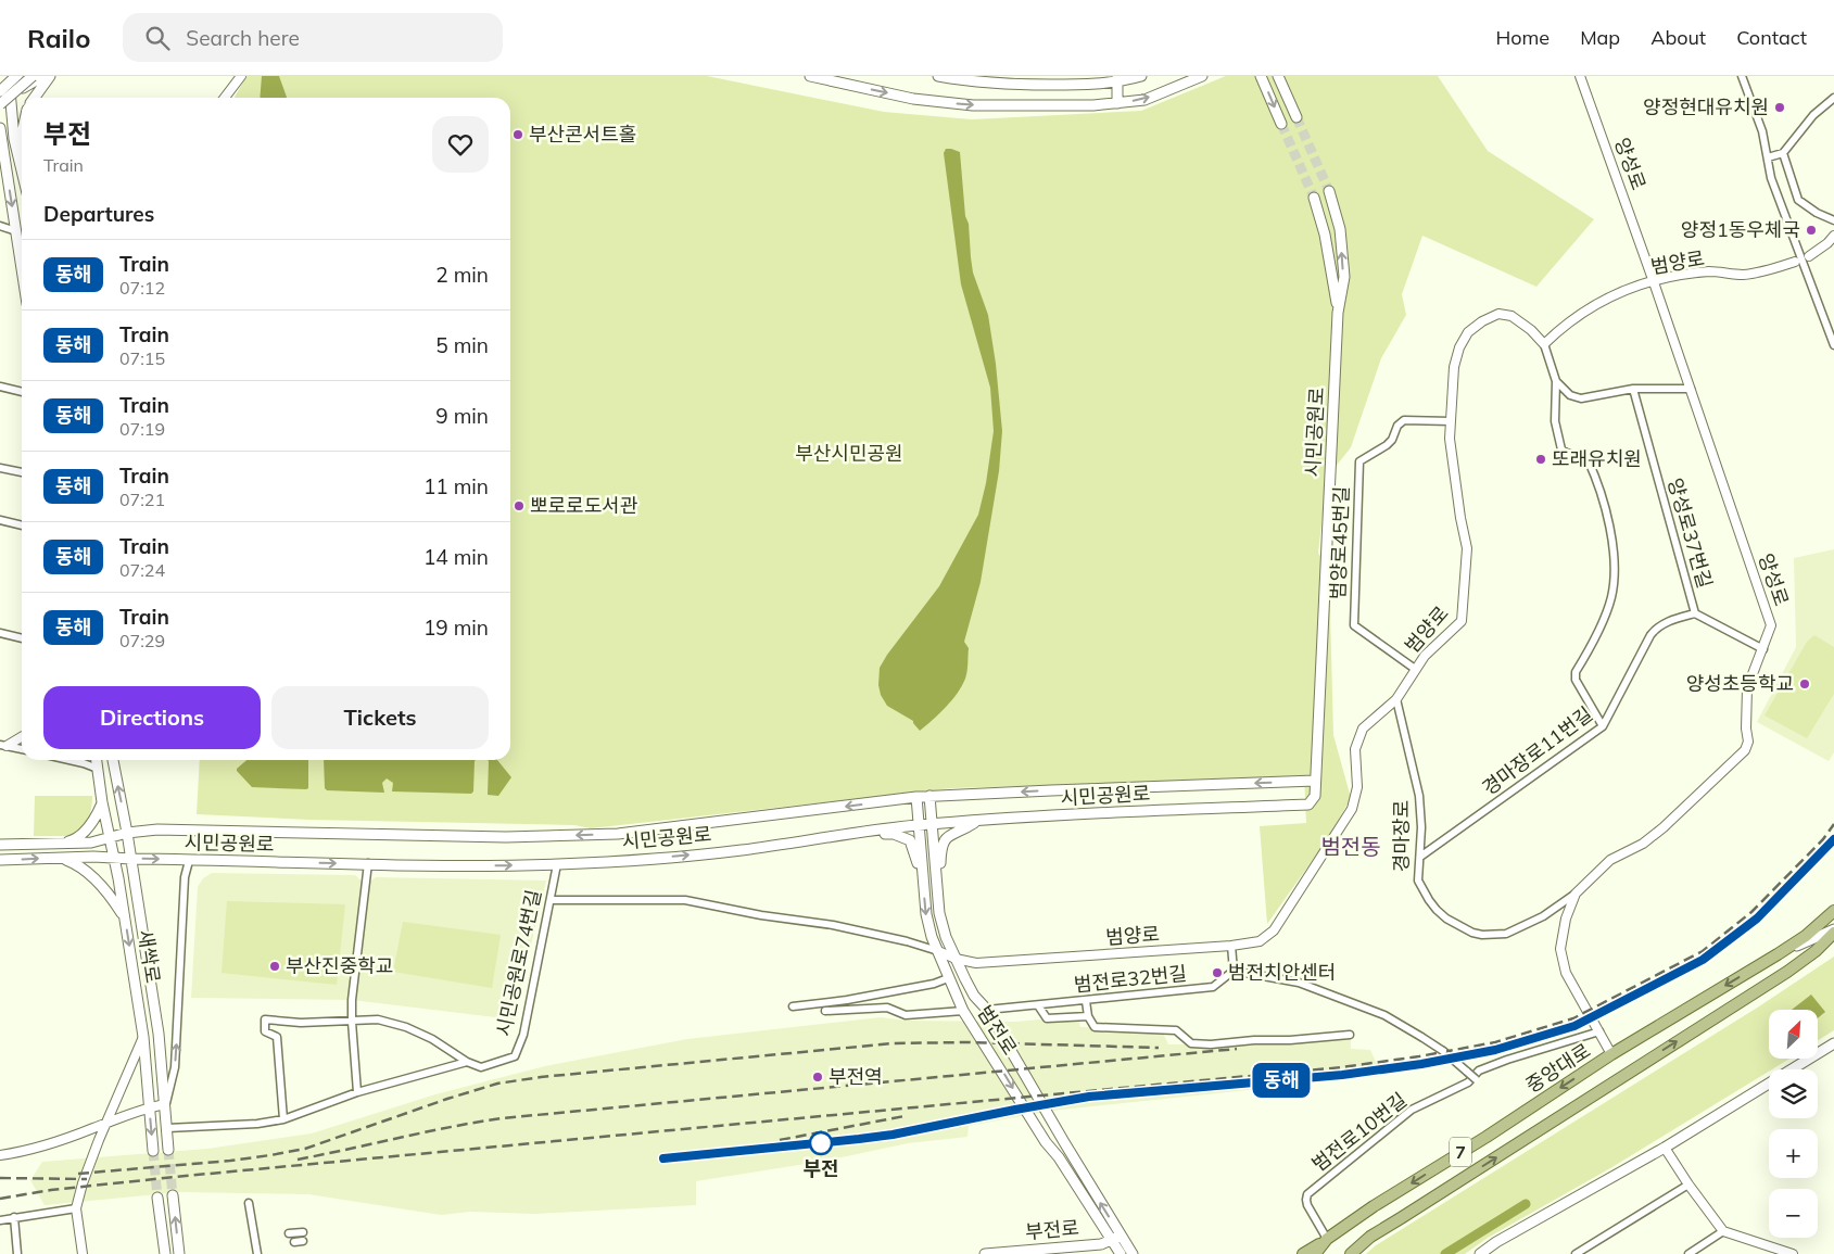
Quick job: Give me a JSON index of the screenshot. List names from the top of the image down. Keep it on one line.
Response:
{"streets":{"main road":["시민공원로","새싹로","범전로","중앙대로","7","부전로"],"street":["양성로","범양로","양성로37번길","범양로45번길","경마장로11번길","경마장로","시민공원로74번길","범전로32번길","범전로10번길"]},"crossings":[["양성로","범양로"],["양성로","양성로37번길"],["양성로","경마장로"],["양성로","중앙대로"],["양성로","범전로10번길"],["범양로","범양로45번길"],["범양로","경마장로"],["범양로","범전로"],["시민공원로","새싹로"],["시민공원로","시민공원로74번길"],["시민공원로","범전로"],["양성로37번길","경마장로11번길"],["경마장로11번길","경마장로"],["범전로32번길","범전로"],["범전로","부전로"],["중앙대로","범전로10번길"]],"districts":["범전동"],"parks":["부산시민공원"],"places":["양정현대유치원","부산콘서트홀","양정1동우체국","또래유치원","뽀로로도서관","양성초등학교","부산진중학교","범전치안센터","부전역","부전"],"north":"top right","page":{"header":"Railo","search":"Search here","nav":["Home","Map","About","Contact"],"on_map":"동해","heading":[["부전","Train"],"Departures"],"list":[{"mark":"동해","name":"Train","note":"07:12","value":"2 min"},{"mark":"동해","name":"Train","note":"07:15","value":"5 min"},{"mark":"동해","name":"Train","note":"07:19","value":"9 min"},{"mark":"동해","name":"Train","note":"07:21","value":"11 min"},{"mark":"동해","name":"Train","note":"07:24","value":"14 min"},{"mark":"동해","name":"Train","note":"07:29","value":"19 min"}],"buttons":["Directions","Tickets"],"map_buttons":["+","−"]}}
